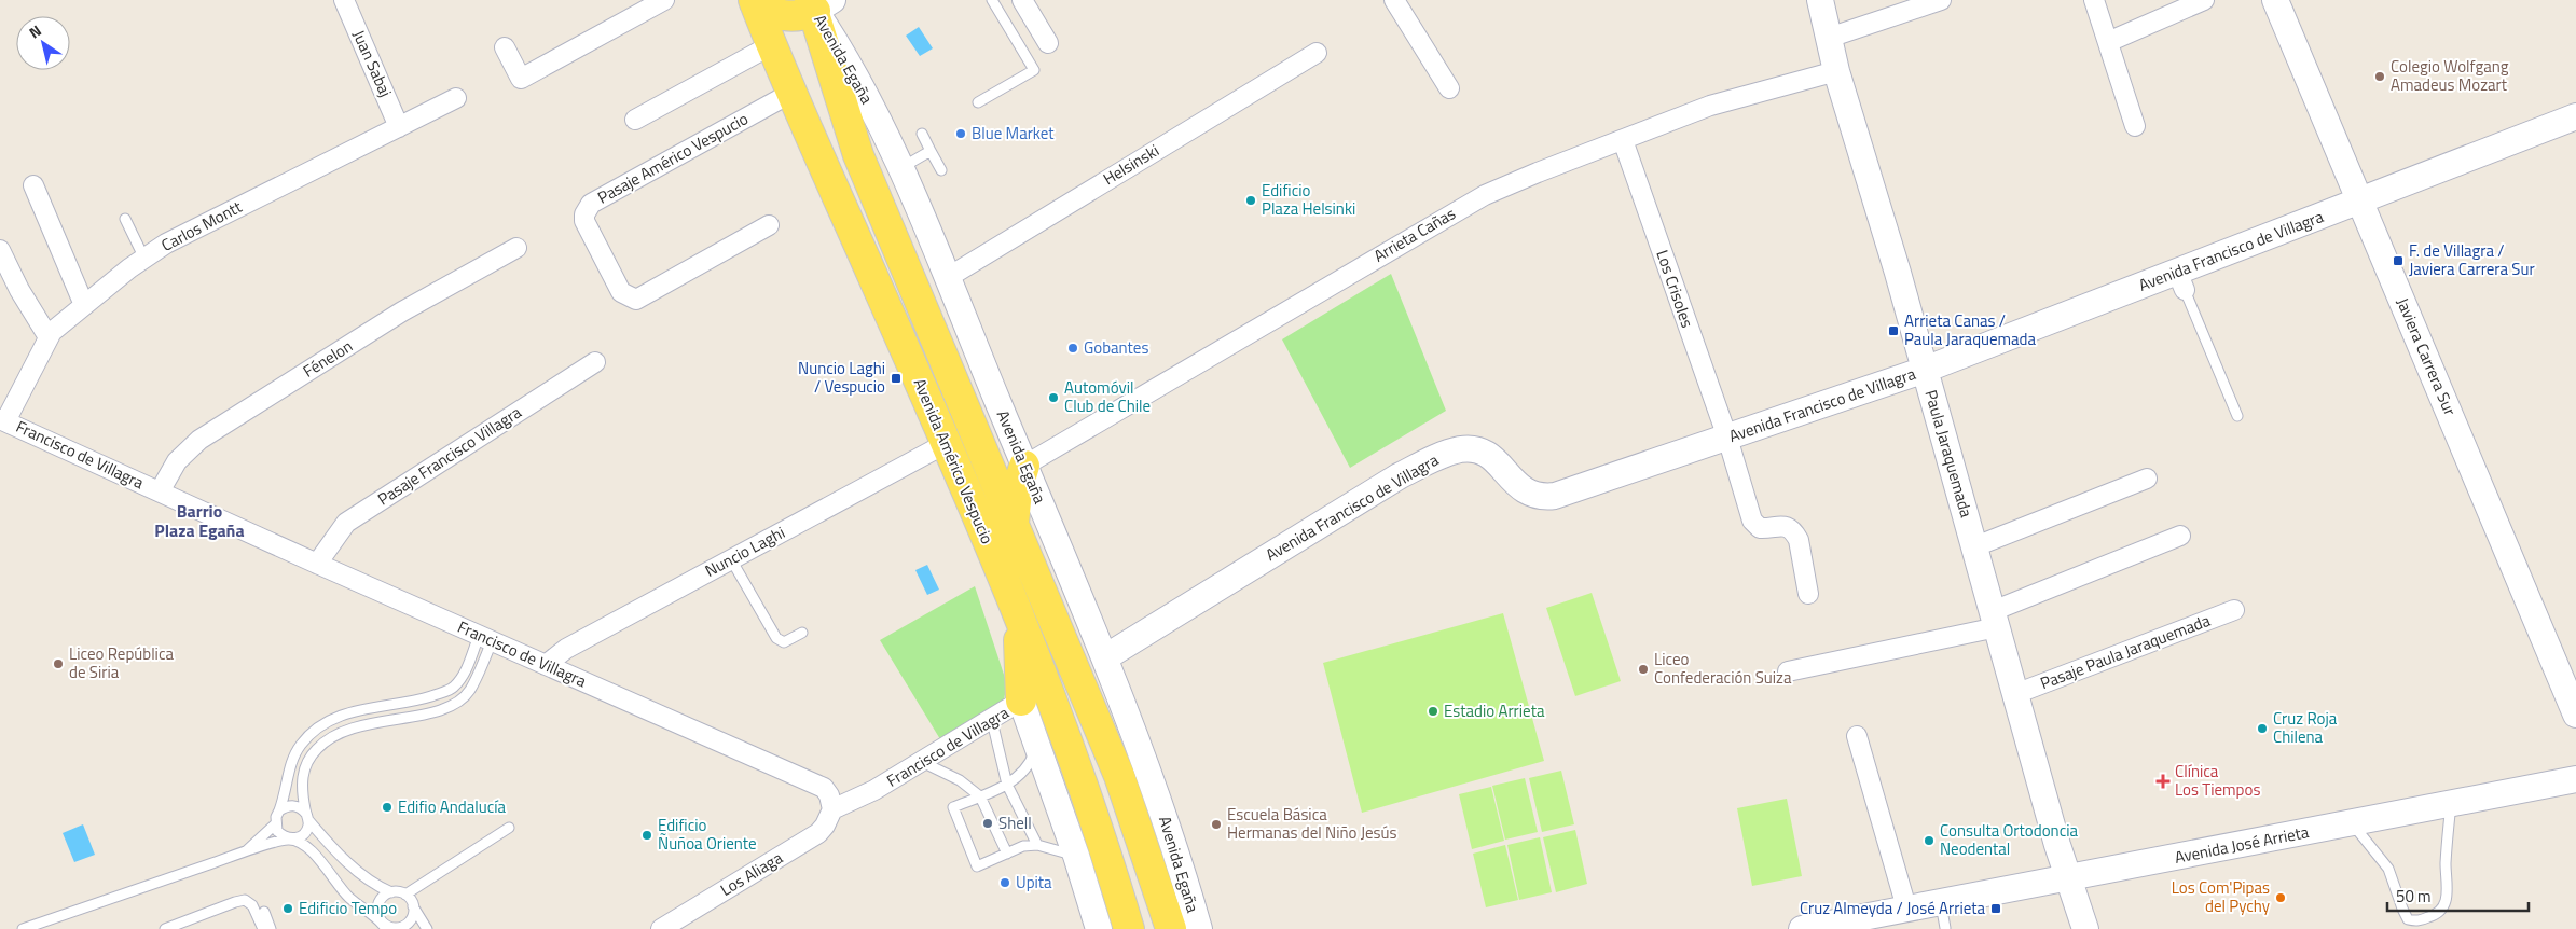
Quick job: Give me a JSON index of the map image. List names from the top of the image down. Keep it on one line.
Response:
{"streets":{"main road":["Avenida Américo Vespucio"],"street":["Avenida Egaña","Juan Sabaj","Pasaje Américo Vespucio","Helsinski","Carlos Montt","Arrieta Cañas","Avenida Francisco de Villagra","Los Crisoles","Javiera Carrera Sur","Fénelon","Paula Jaraquemada","Francisco de Villagra","Pasaje Francisco Villagra","Nuncio Laghi","Pasaje Paula Jaraquemada","Avenida José Arrieta","Los Aliaga"]},"crossings":[["Avenida Egaña","Helsinski"],["Avenida Egaña","Arrieta Cañas"],["Avenida Egaña","Avenida Francisco de Villagra"],["Avenida Egaña","Avenida Américo Vespucio"],["Juan Sabaj","Carlos Montt"],["Pasaje Américo Vespucio","Avenida Américo Vespucio"],["Carlos Montt","Francisco de Villagra"],["Arrieta Cañas","Los Crisoles"],["Arrieta Cañas","Paula Jaraquemada"],["Avenida Francisco de Villagra","Los Crisoles"],["Avenida Francisco de Villagra","Javiera Carrera Sur"],["Avenida Francisco de Villagra","Paula Jaraquemada"],["Fénelon","Francisco de Villagra"],["Paula Jaraquemada","Pasaje Paula Jaraquemada"],["Paula Jaraquemada","Avenida José Arrieta"],["Francisco de Villagra","Pasaje Francisco Villagra"],["Francisco de Villagra","Avenida Américo Vespucio"],["Francisco de Villagra","Nuncio Laghi"],["Francisco de Villagra","Los Aliaga"],["Avenida Américo Vespucio","Nuncio Laghi"]],"districts":["Barrio Plaza Egaña"],"places":{"other":["Colegio Wolfgang Amadeus Mozart","Blue Market","Edificio Plaza Helsinki","Gobantes","Automóvil Club de Chile","Liceo República de Siria","Liceo Confederación Suiza","Estadio Arrieta","Cruz Roja Chilena","Edifio Andalucía","Shell","Escuela Básica Hermanas del Niño Jesús","Edificio Ñuñoa Oriente","Consulta Ortodoncia Neodental","Upita","Los Com'Pipas del Pychy","Edificio Tempo"],"transit":["F. de Villagra / Javiera Carrera Sur","Arrieta Canas / Paula Jaraquemada","Nuncio Laghi / Vespucio","Cruz Almeyda / José Arrieta"],"health":["Clínica Los Tiempos"]},"scale_bar":"50 m","north":"top left"}
